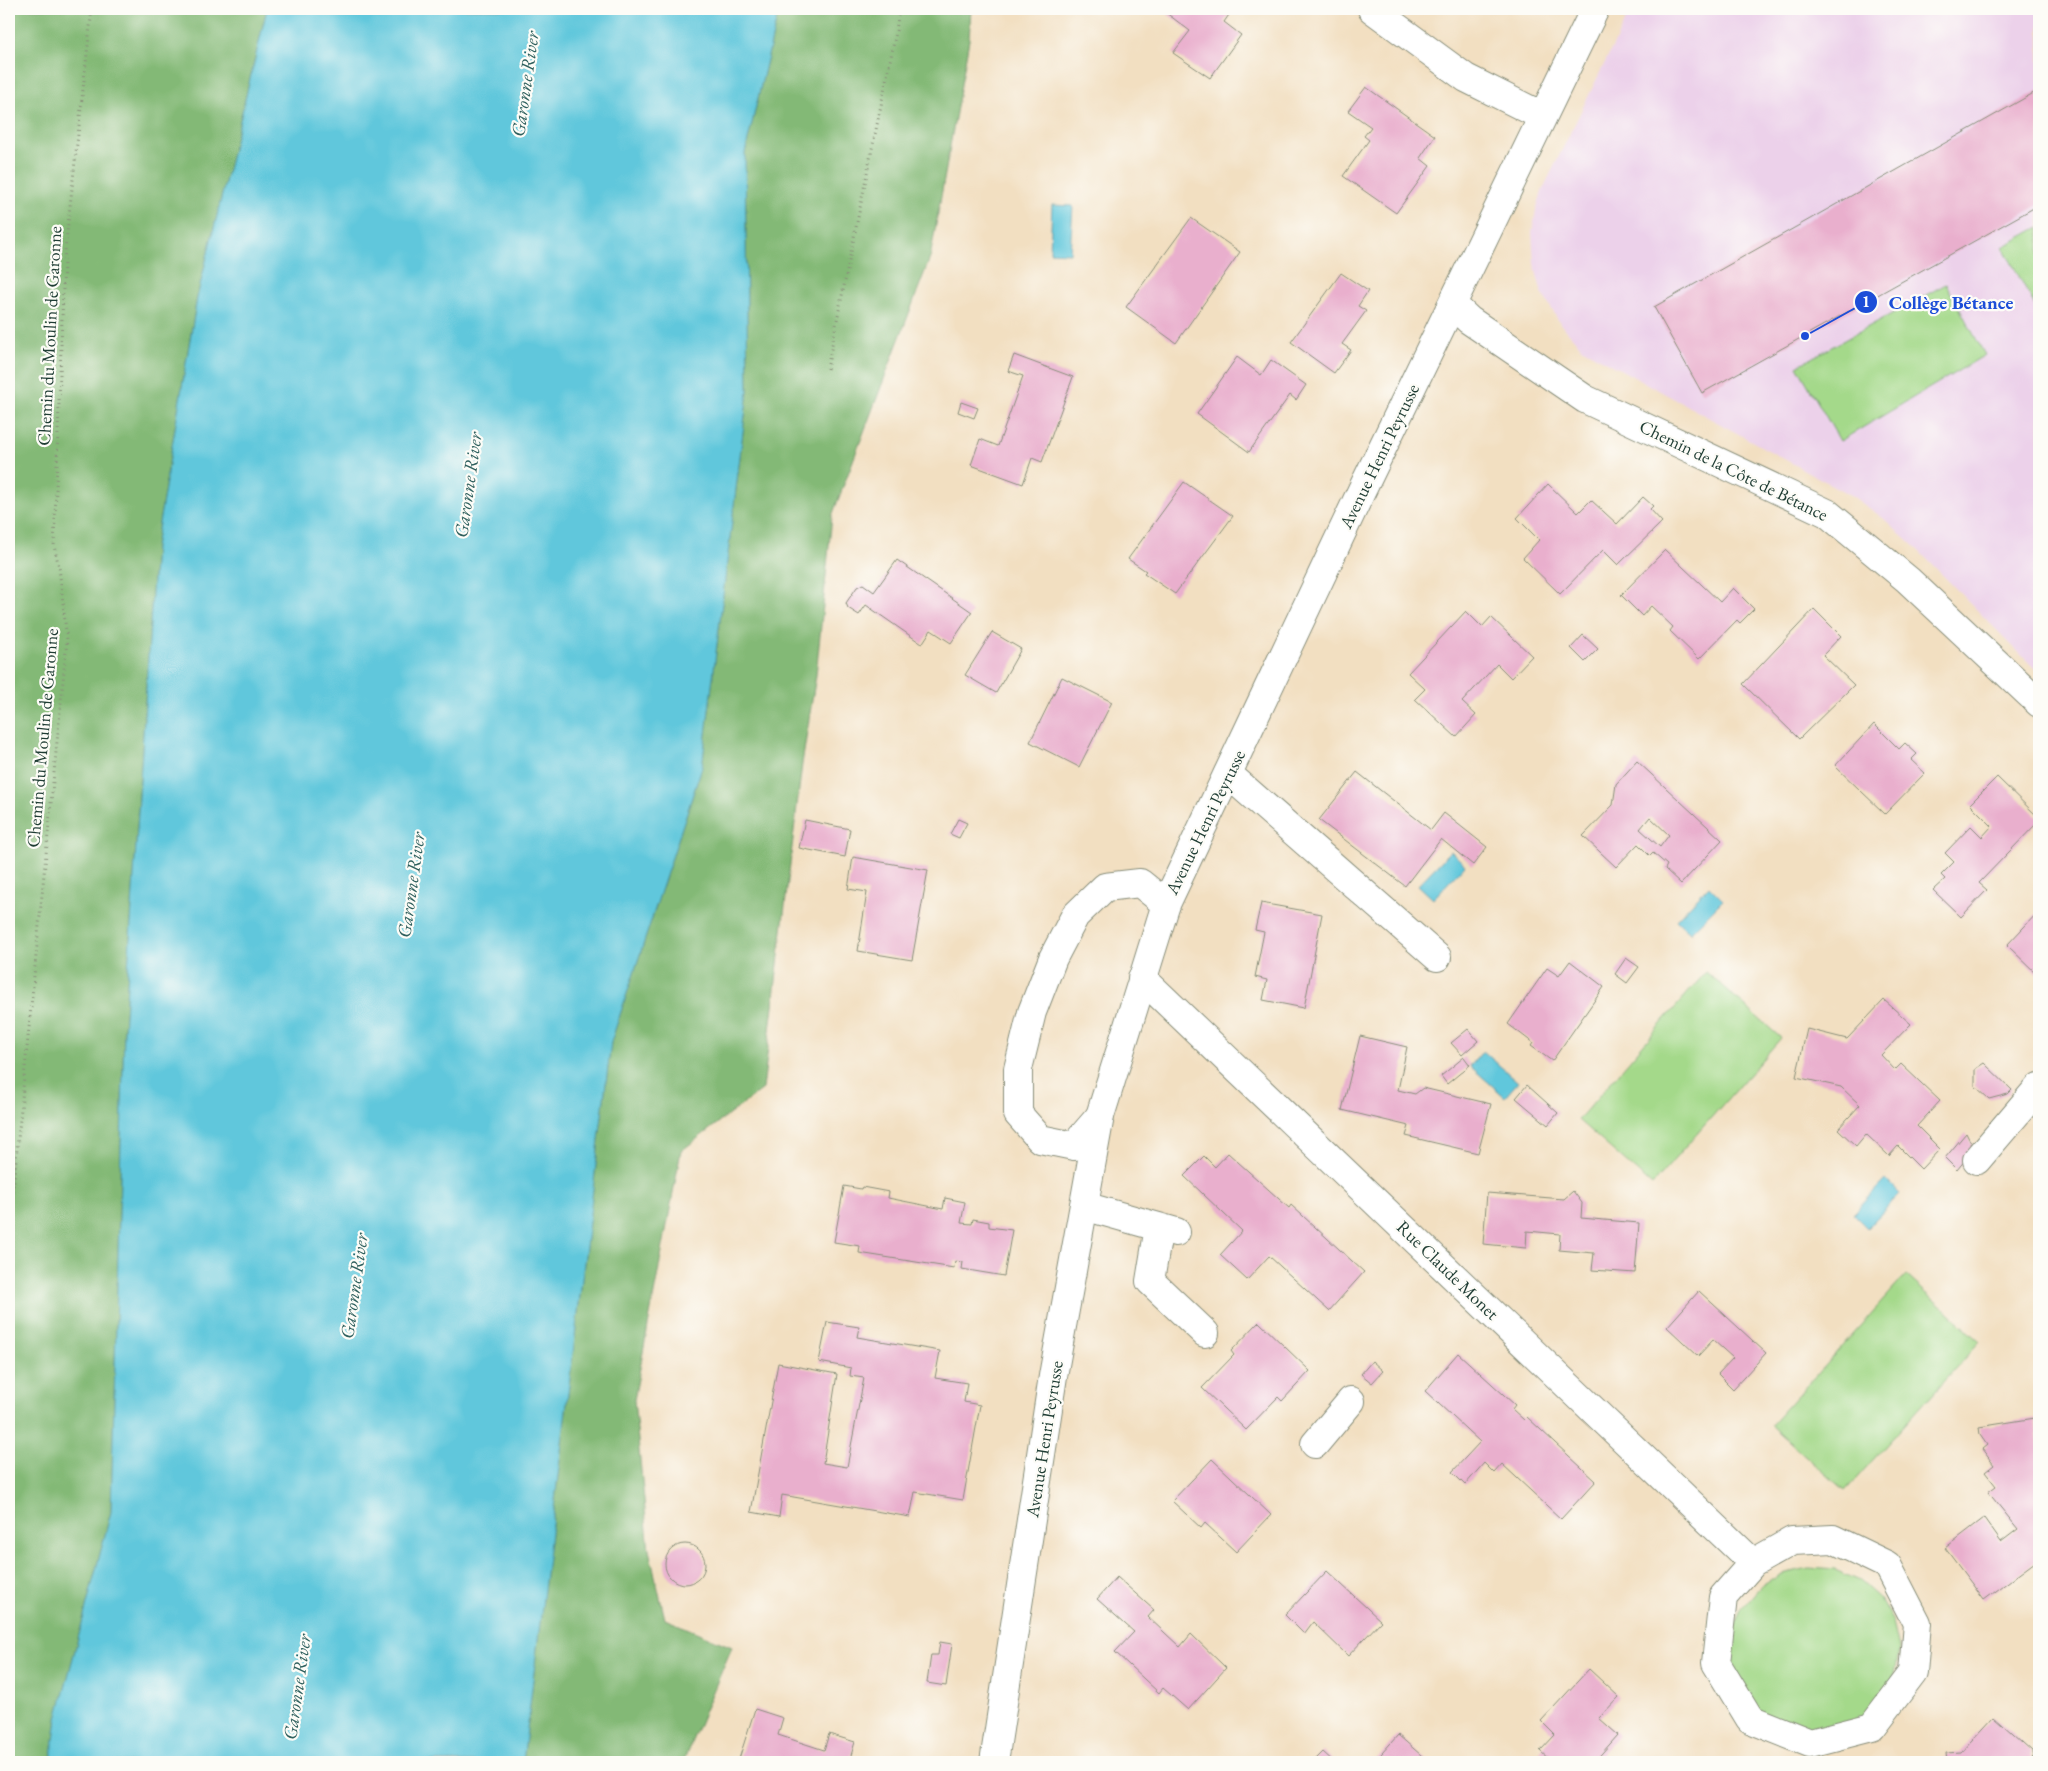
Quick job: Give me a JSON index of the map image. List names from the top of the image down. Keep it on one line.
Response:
{"streets":{"street":["Avenue Henri Peyrusse","Chemin de la Côte de Bétance","Rue Claude Monet"],"path":["Chemin du Moulin de Garonne"]},"crossings":[["Avenue Henri Peyrusse","Chemin de la Côte de Bétance"],["Avenue Henri Peyrusse","Rue Claude Monet"]],"water":["Garonne River"],"places":["Collège Bétance"]}
